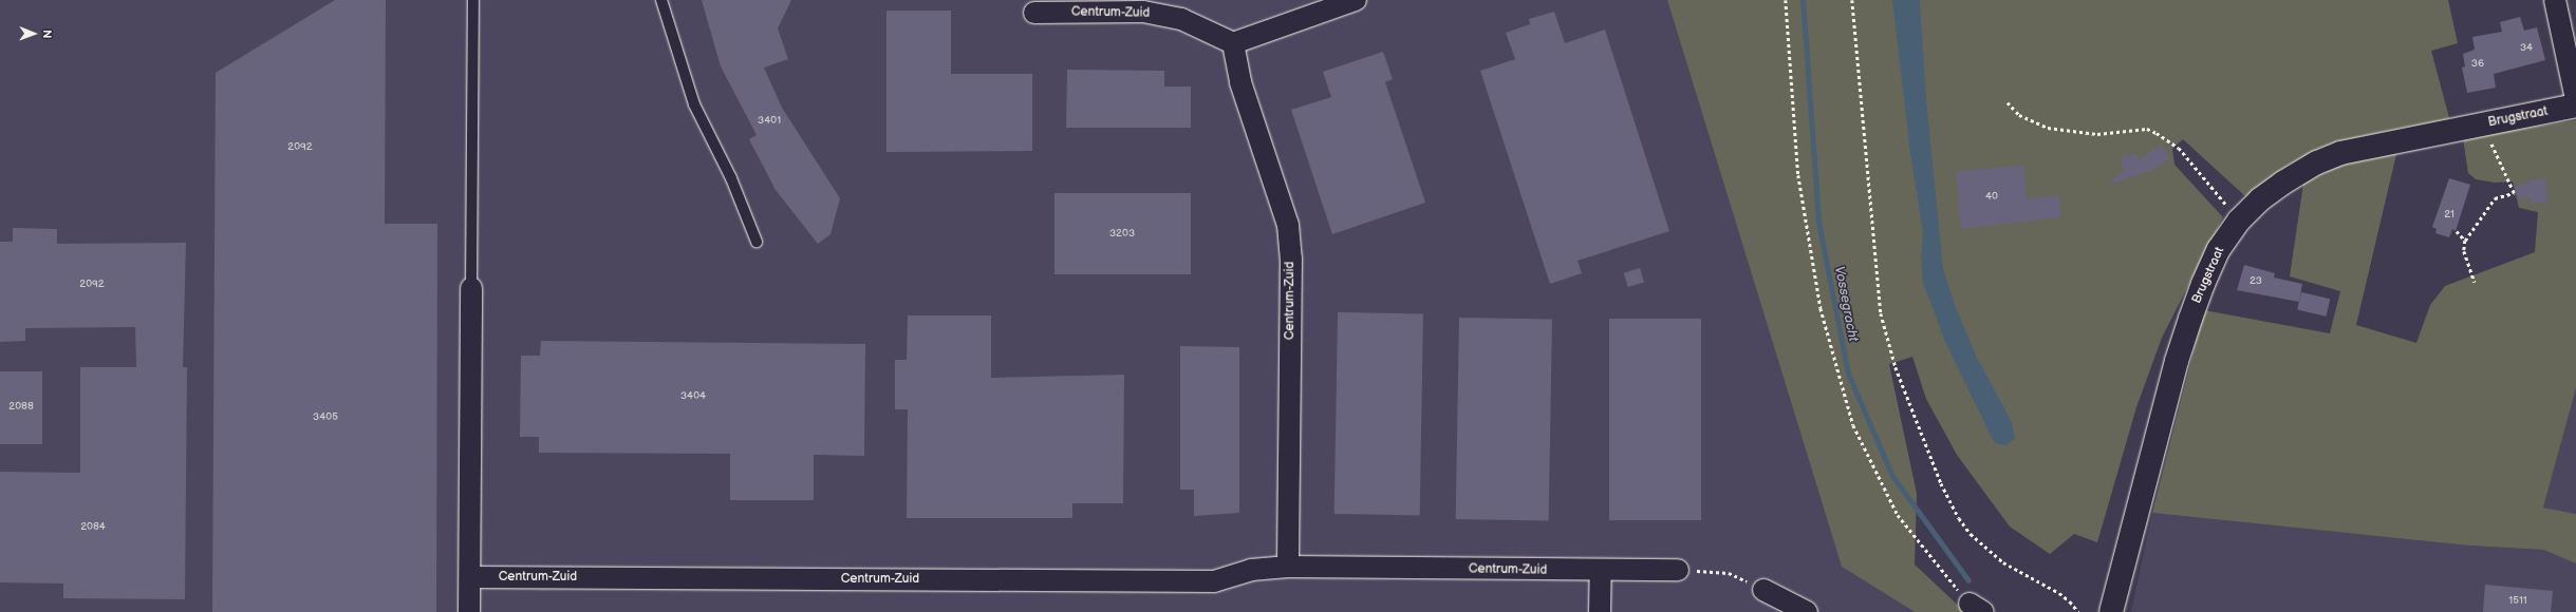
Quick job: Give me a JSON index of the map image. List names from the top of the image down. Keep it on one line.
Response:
{"streets":{"street":["Centrum-Zuid","Brugstraat"]},"water":["Vossegracht"],"house_numbers":["34","36","3401","2092","40","21","3203","23","2092","3404","2088","3405","2084","1511"],"north":"right"}
